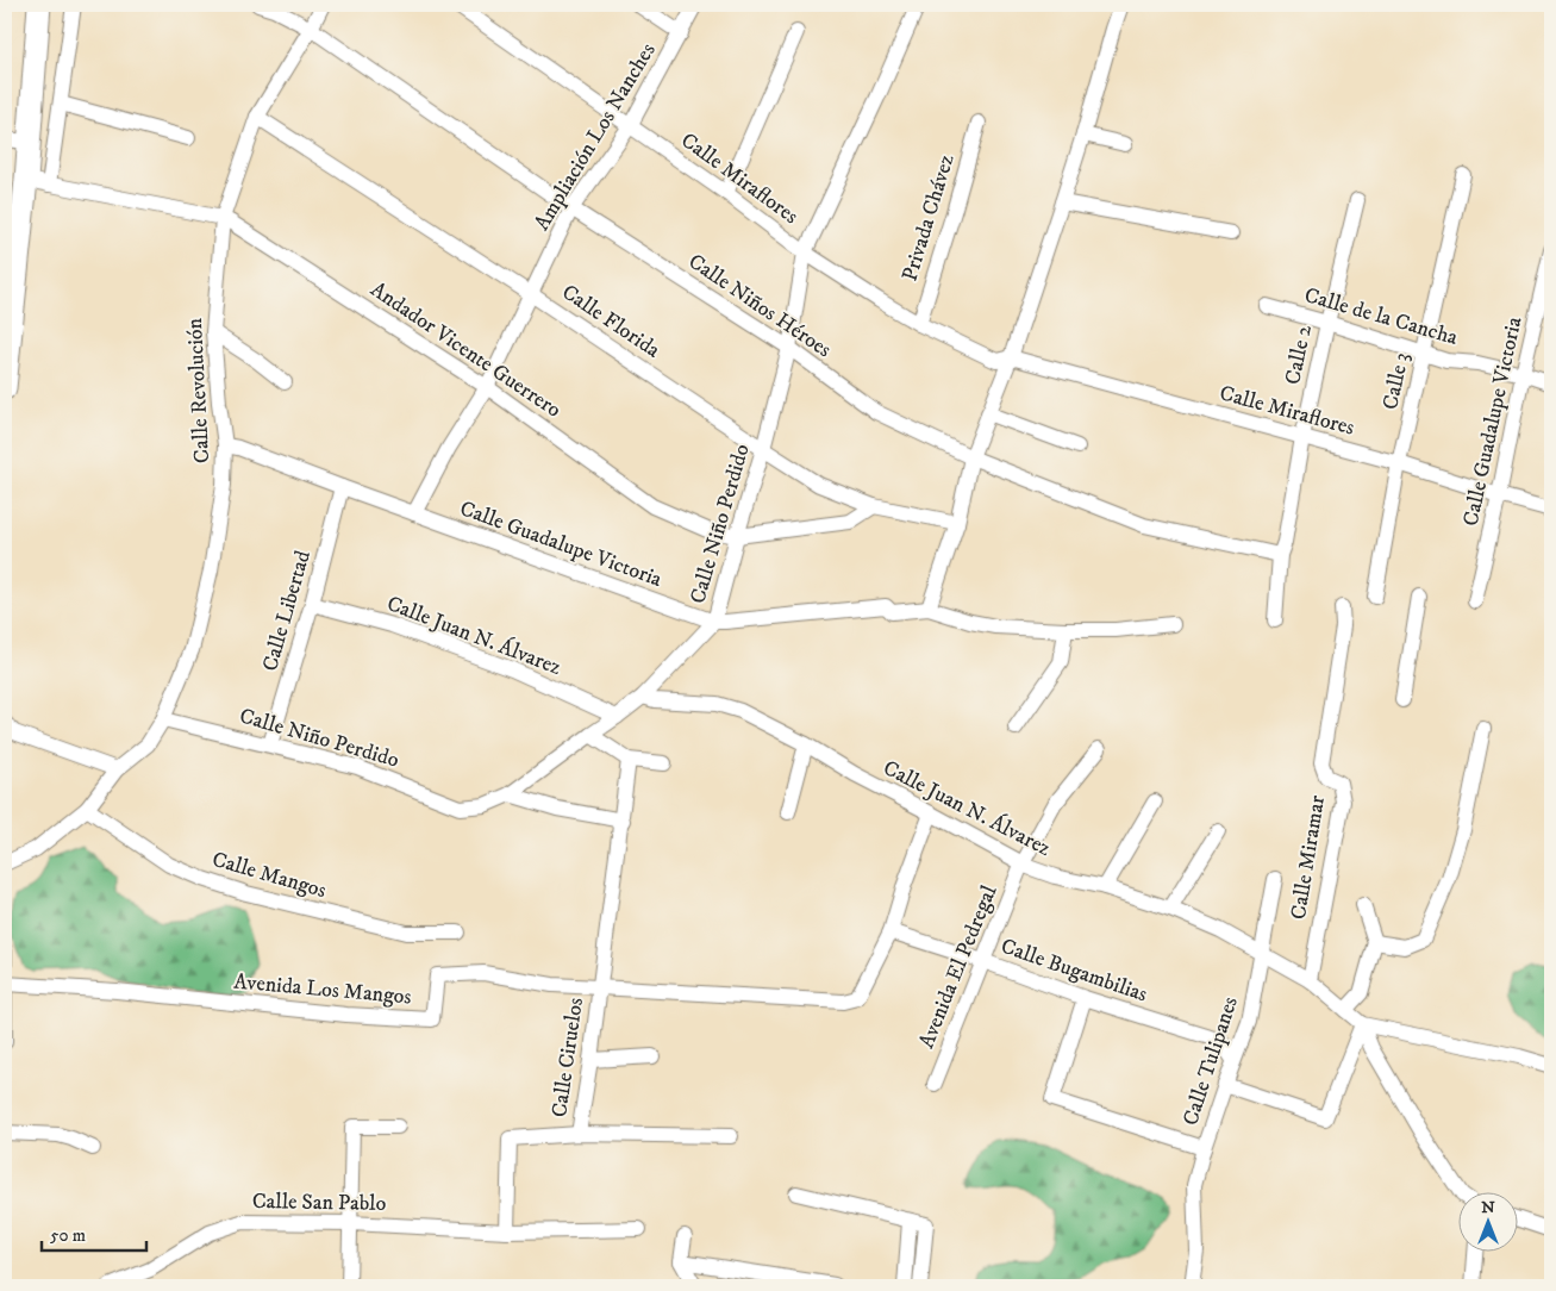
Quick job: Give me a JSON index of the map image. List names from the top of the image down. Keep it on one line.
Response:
{"streets":{"street":["Ampliación Los Nanches","Calle Miraflores","Privada Chávez","Calle Niños Héroes","Calle de la Cancha","Calle Florida","Andador Vicente Guerrero","Calle 2","Calle 3","Calle Revolución","Calle Guadalupe Victoria","Calle Niño Perdido","Calle Libertad","Calle Juan N. Álvarez","Calle Miramar","Calle Mangos","Avenida El Pedregal","Calle Bugambilias","Avenida Los Mangos","Calle Ciruelos","Calle Tulipanes","Calle San Pablo"]},"crossings":[["Ampliación Los Nanches","Calle Miraflores"],["Ampliación Los Nanches","Calle Niños Héroes"],["Ampliación Los Nanches","Calle Florida"],["Ampliación Los Nanches","Andador Vicente Guerrero"],["Ampliación Los Nanches","Calle Guadalupe Victoria"],["Calle Miraflores","Privada Chávez"],["Calle Miraflores","Calle 2"],["Calle Miraflores","Calle 3"],["Calle Miraflores","Calle Guadalupe Victoria"],["Calle Miraflores","Calle Niño Perdido"],["Calle Niños Héroes","Calle 2"],["Calle Niños Héroes","Calle Revolución"],["Calle Niños Héroes","Calle Niño Perdido"],["Calle de la Cancha","Calle 2"],["Calle de la Cancha","Calle 3"],["Calle de la Cancha","Calle Guadalupe Victoria"],["Calle Florida","Andador Vicente Guerrero"],["Calle Florida","Calle Revolución"],["Calle Florida","Calle Niño Perdido"],["Andador Vicente Guerrero","Calle Revolución"],["Andador Vicente Guerrero","Calle Niño Perdido"],["Calle Revolución","Calle Guadalupe Victoria"],["Calle Revolución","Calle Niño Perdido"],["Calle Revolución","Calle Mangos"],["Calle Guadalupe Victoria","Calle Niño Perdido"],["Calle Guadalupe Victoria","Calle Libertad"],["Calle Niño Perdido","Calle Libertad"],["Calle Niño Perdido","Calle Juan N. Álvarez"],["Calle Libertad","Calle Juan N. Álvarez"],["Calle Juan N. Álvarez","Calle Miramar"],["Calle Juan N. Álvarez","Avenida El Pedregal"],["Calle Juan N. Álvarez","Avenida Los Mangos"],["Calle Juan N. Álvarez","Calle Tulipanes"],["Avenida El Pedregal","Calle Bugambilias"],["Calle Bugambilias","Avenida Los Mangos"],["Calle Bugambilias","Calle Tulipanes"],["Avenida Los Mangos","Calle Ciruelos"]],"scale_bar":"50 m","north":"top"}
